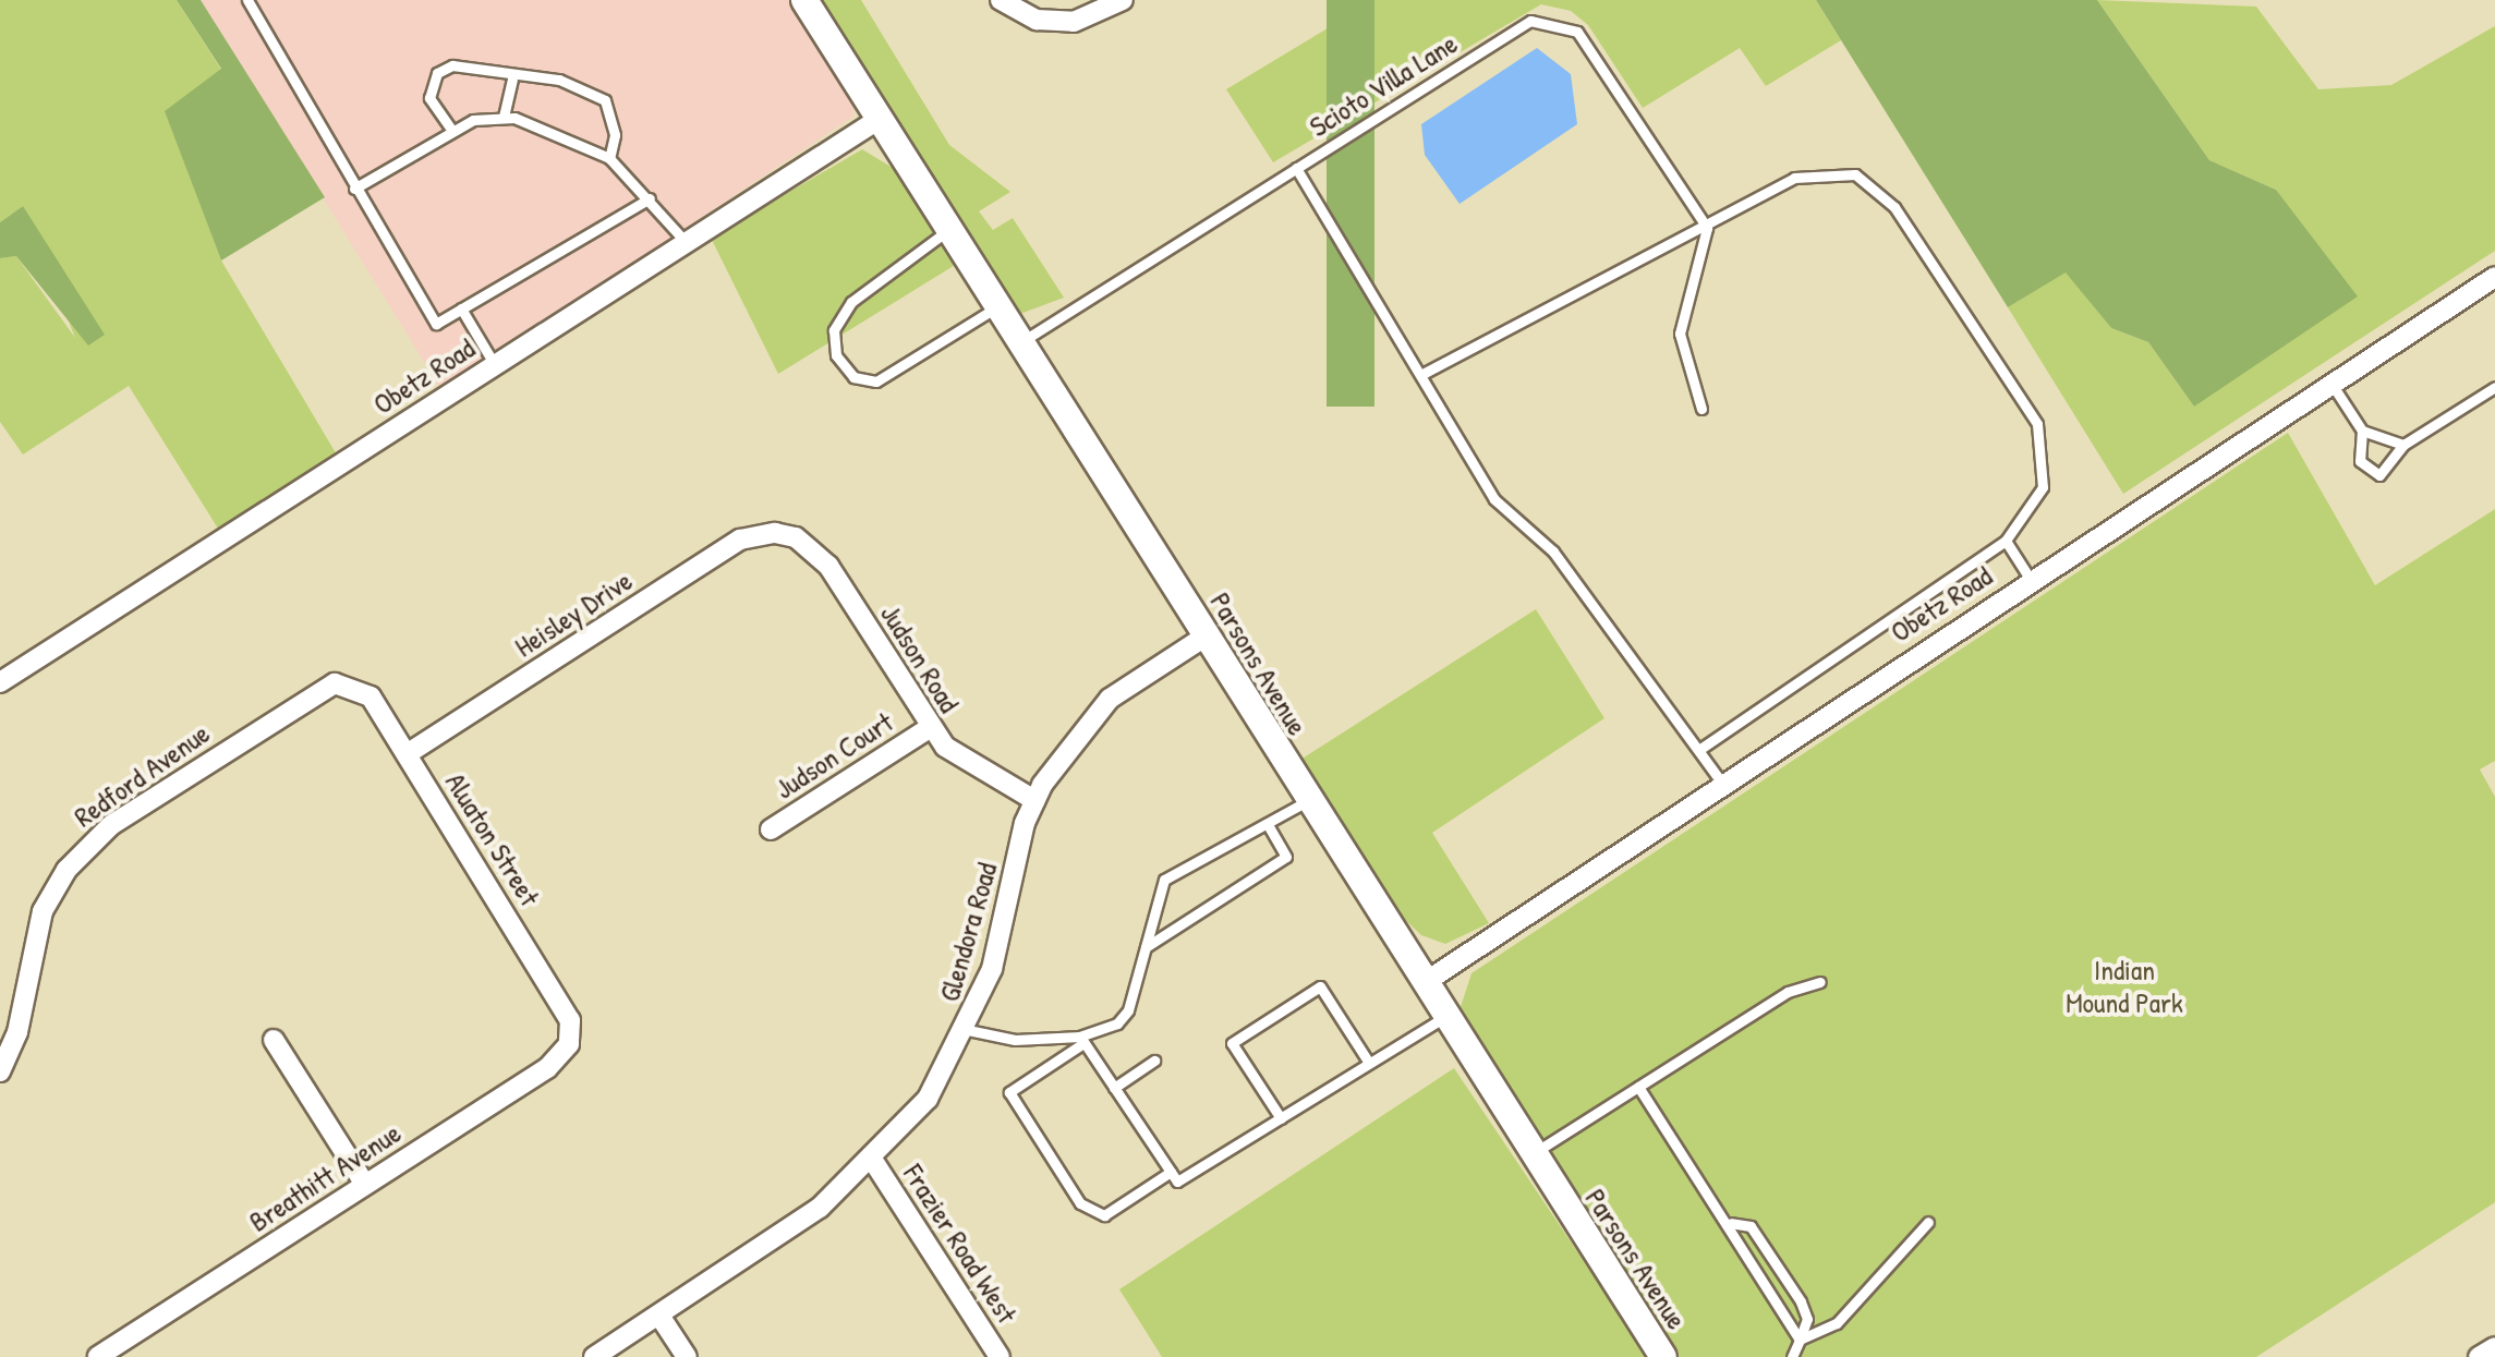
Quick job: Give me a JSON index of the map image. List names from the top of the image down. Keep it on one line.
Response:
{"streets":{"street":["Obetz Road","Heisley Drive","Judson Road","Parsons Avenue","Judson Court","Redford Avenue","Aluaton Street","Glendora Road","Breathitt Avenue","Frazier Road West"],"lane":["Scioto Villa Lane"]},"crossings":[["Scioto Villa Lane","Parsons Avenue"],["Obetz Road","Parsons Avenue"],["Heisley Drive","Judson Road"],["Heisley Drive","Aluaton Street"],["Judson Road","Judson Court"],["Judson Road","Glendora Road"],["Parsons Avenue","Glendora Road"],["Redford Avenue","Aluaton Street"],["Aluaton Street","Breathitt Avenue"],["Glendora Road","Frazier Road West"]],"parks":["Indian Mound Park"]}
